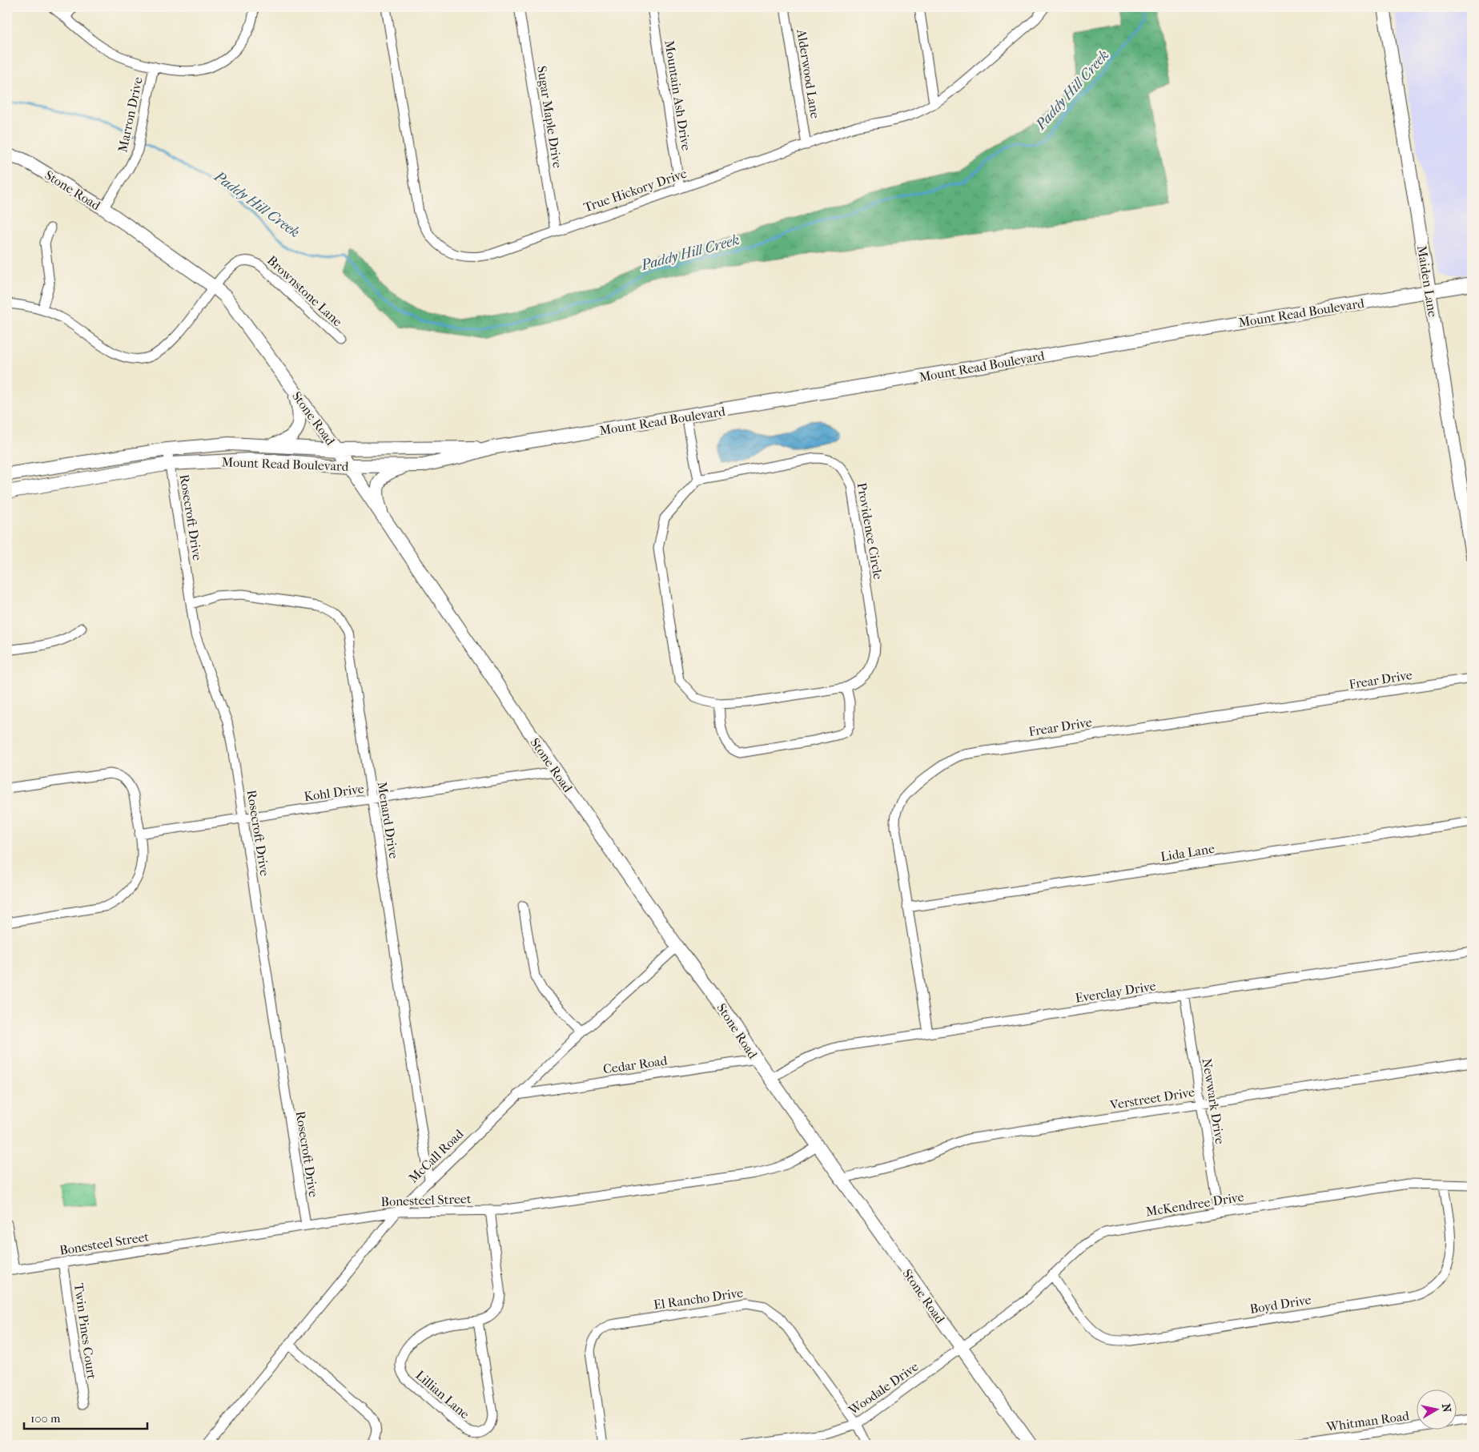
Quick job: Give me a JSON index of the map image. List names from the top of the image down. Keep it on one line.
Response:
{"streets":{"street":["Alderwood Lane","Mountain Ash Drive","Marron Drive","Sugar Maple Drive","Stone Road","True Hickory Drive","Maiden Lane","Brownstone Lane","Mount Read Boulevard","Rosecroft Drive","Providence Circle","Frear Drive","Kohl Drive","Menard Drive","Lida Lane","Everclay Drive","Cedar Road","Verstreet Drive","Newwark Drive","McCall Road","Bonesteel Street","McKendree Drive","El Rancho Drive","Boyd Drive","Twin Pines Court","Woodale Drive","Lillian Lane","Whitman Road"]},"crossings":[["Alderwood Lane","True Hickory Drive"],["Mountain Ash Drive","True Hickory Drive"],["Marron Drive","Stone Road"],["Sugar Maple Drive","True Hickory Drive"],["Stone Road","Brownstone Lane"],["Stone Road","Mount Read Boulevard"],["Stone Road","Kohl Drive"],["Stone Road","Everclay Drive"],["Stone Road","Cedar Road"],["Stone Road","Verstreet Drive"],["Stone Road","McCall Road"],["Stone Road","Bonesteel Street"],["Stone Road","McKendree Drive"],["Stone Road","Woodale Drive"],["Maiden Lane","Mount Read Boulevard"],["Mount Read Boulevard","Rosecroft Drive"],["Rosecroft Drive","Kohl Drive"],["Rosecroft Drive","Menard Drive"],["Rosecroft Drive","Bonesteel Street"],["Frear Drive","Lida Lane"],["Frear Drive","Everclay Drive"],["Kohl Drive","Menard Drive"],["Menard Drive","McCall Road"],["Everclay Drive","Newwark Drive"],["Cedar Road","McCall Road"],["Verstreet Drive","Newwark Drive"],["Newwark Drive","McKendree Drive"],["McCall Road","Bonesteel Street"],["Bonesteel Street","Twin Pines Court"],["Bonesteel Street","Lillian Lane"],["McKendree Drive","Boyd Drive"],["McKendree Drive","Woodale Drive"],["El Rancho Drive","Woodale Drive"]],"water":["Paddy Hill Creek"],"scale_bar":"100 m","north":"right"}
